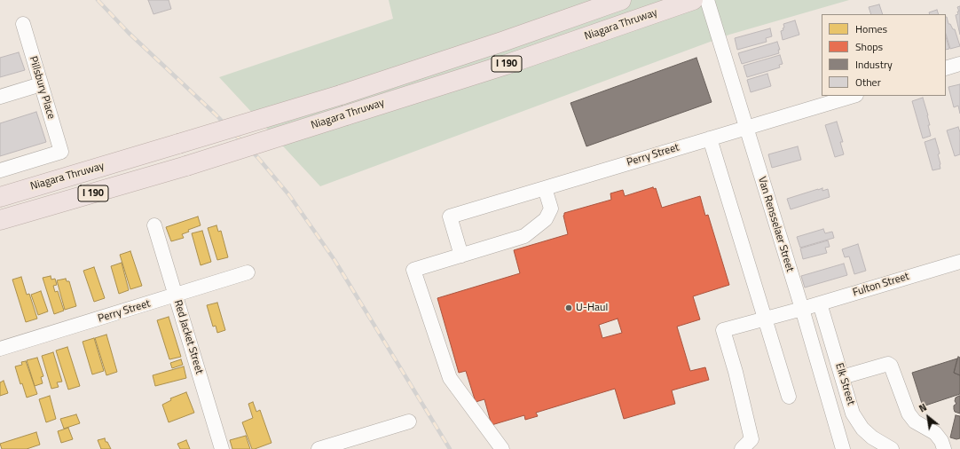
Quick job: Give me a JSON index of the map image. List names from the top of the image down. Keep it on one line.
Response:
{"streets":{"highway":["Niagara Thruway","I 190"],"street":["Pillsbury Place","Perry Street","Van Rensselaer Street","Fulton Street","Red Jacket Street","Elk Street"]},"crossings":[["Perry Street","Van Rensselaer Street"],["Perry Street","Red Jacket Street"],["Van Rensselaer Street","Fulton Street"],["Fulton Street","Elk Street"]],"places":["U-Haul"],"legend":["Homes","Shops","Industry","Other"],"north":"top left"}
